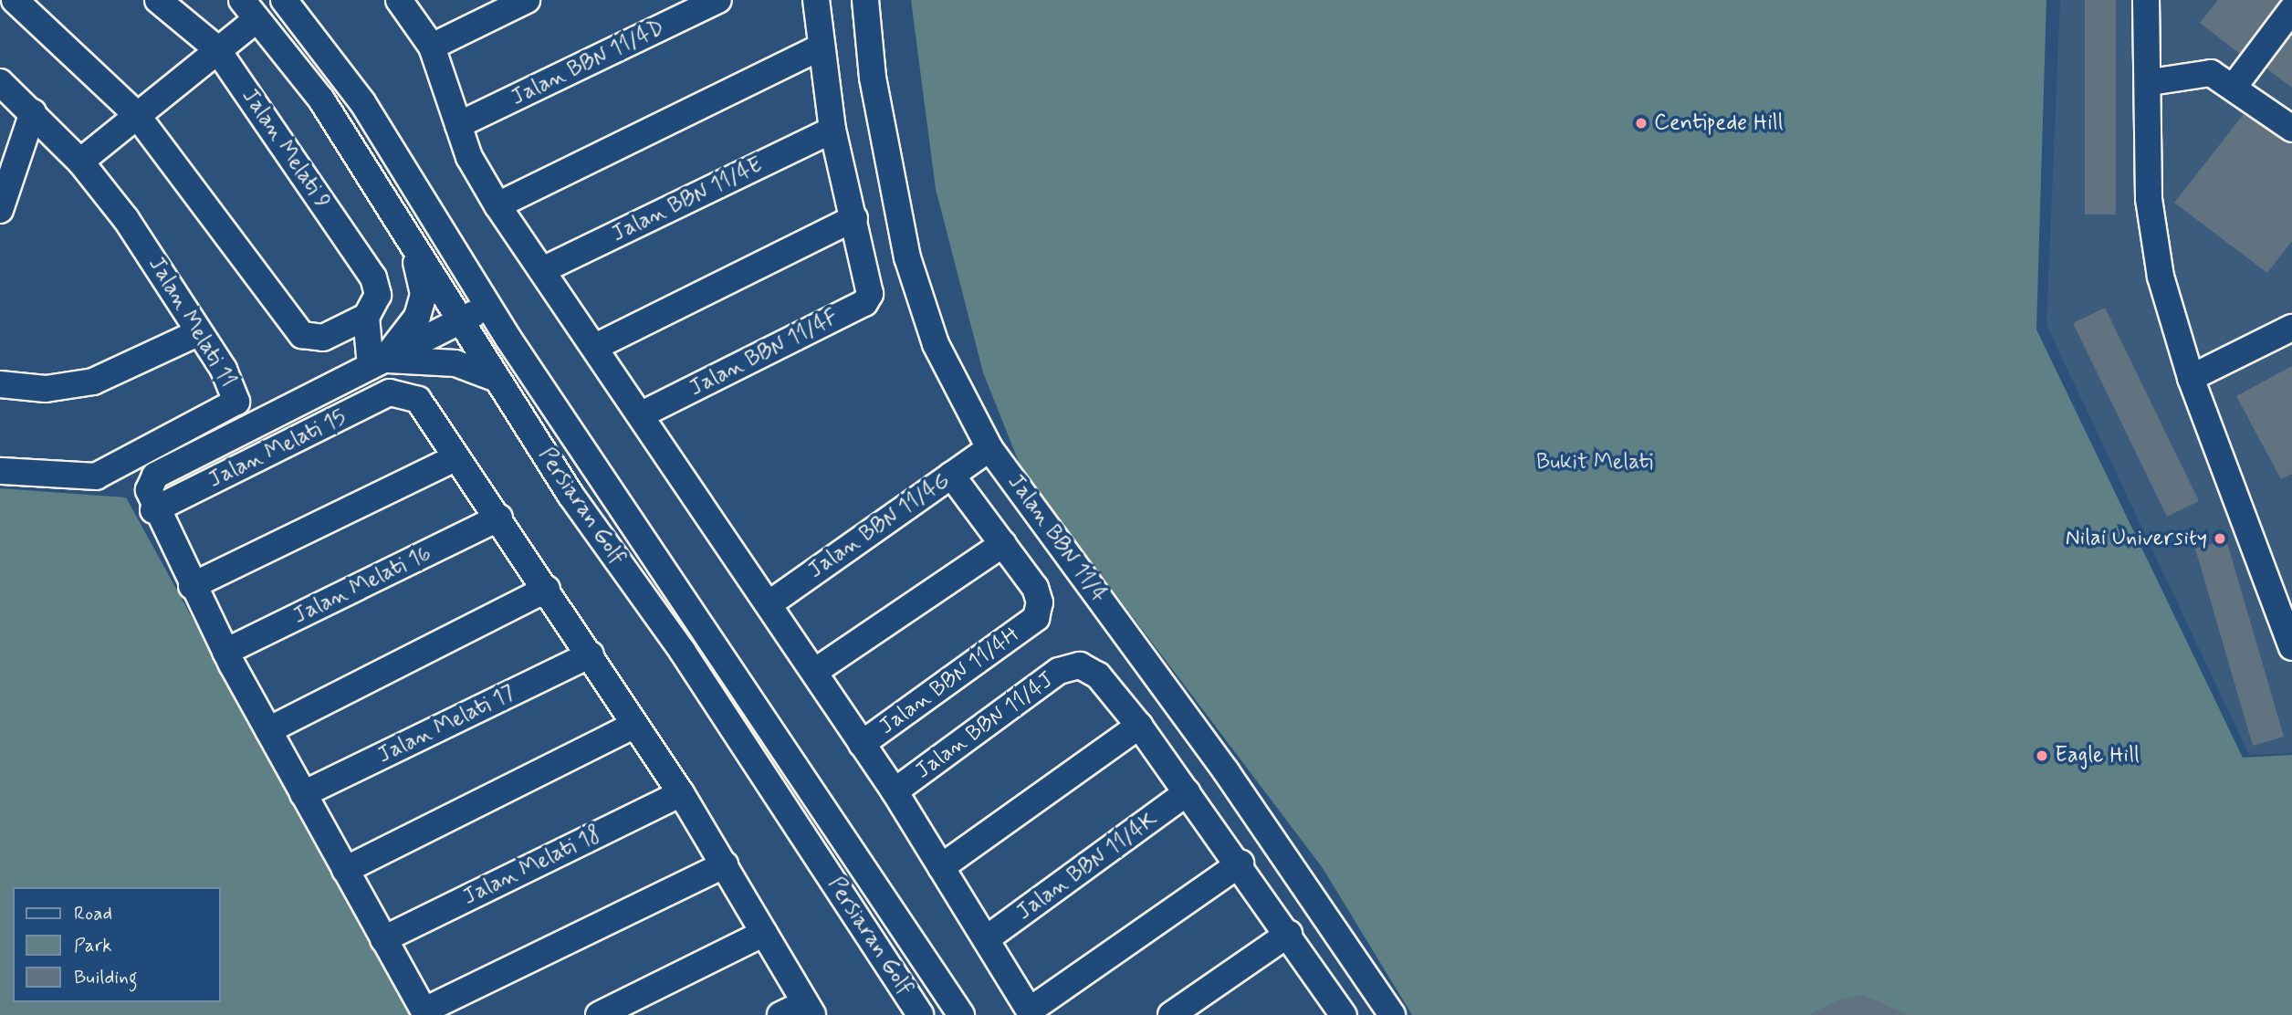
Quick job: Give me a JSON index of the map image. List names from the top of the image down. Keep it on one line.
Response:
{"streets":{"street":["Jalan BBN 11/4D","Jalan Melati 9","Jalan BBN 11/4E","Jalan Melati 11","Jalan BBN 11/4F","Jalan Melati 15","Persiaran Golf","Jalan BBN 11/4G","Jalan BBN 11/4","Jalan Melati 16","Jalan BBN 11/4H","Jalan Melati 17","Jalan BBN 11/4J","Jalan Melati 18","Jalan BBN 11/4K"]},"crossings":[["Jalan BBN 11/4G","Jalan BBN 11/4"]],"parks":["Bukit Melati"],"places":["Centipede Hill","Nilai University","Eagle Hill"],"legend":["Road","Park","Building"]}
